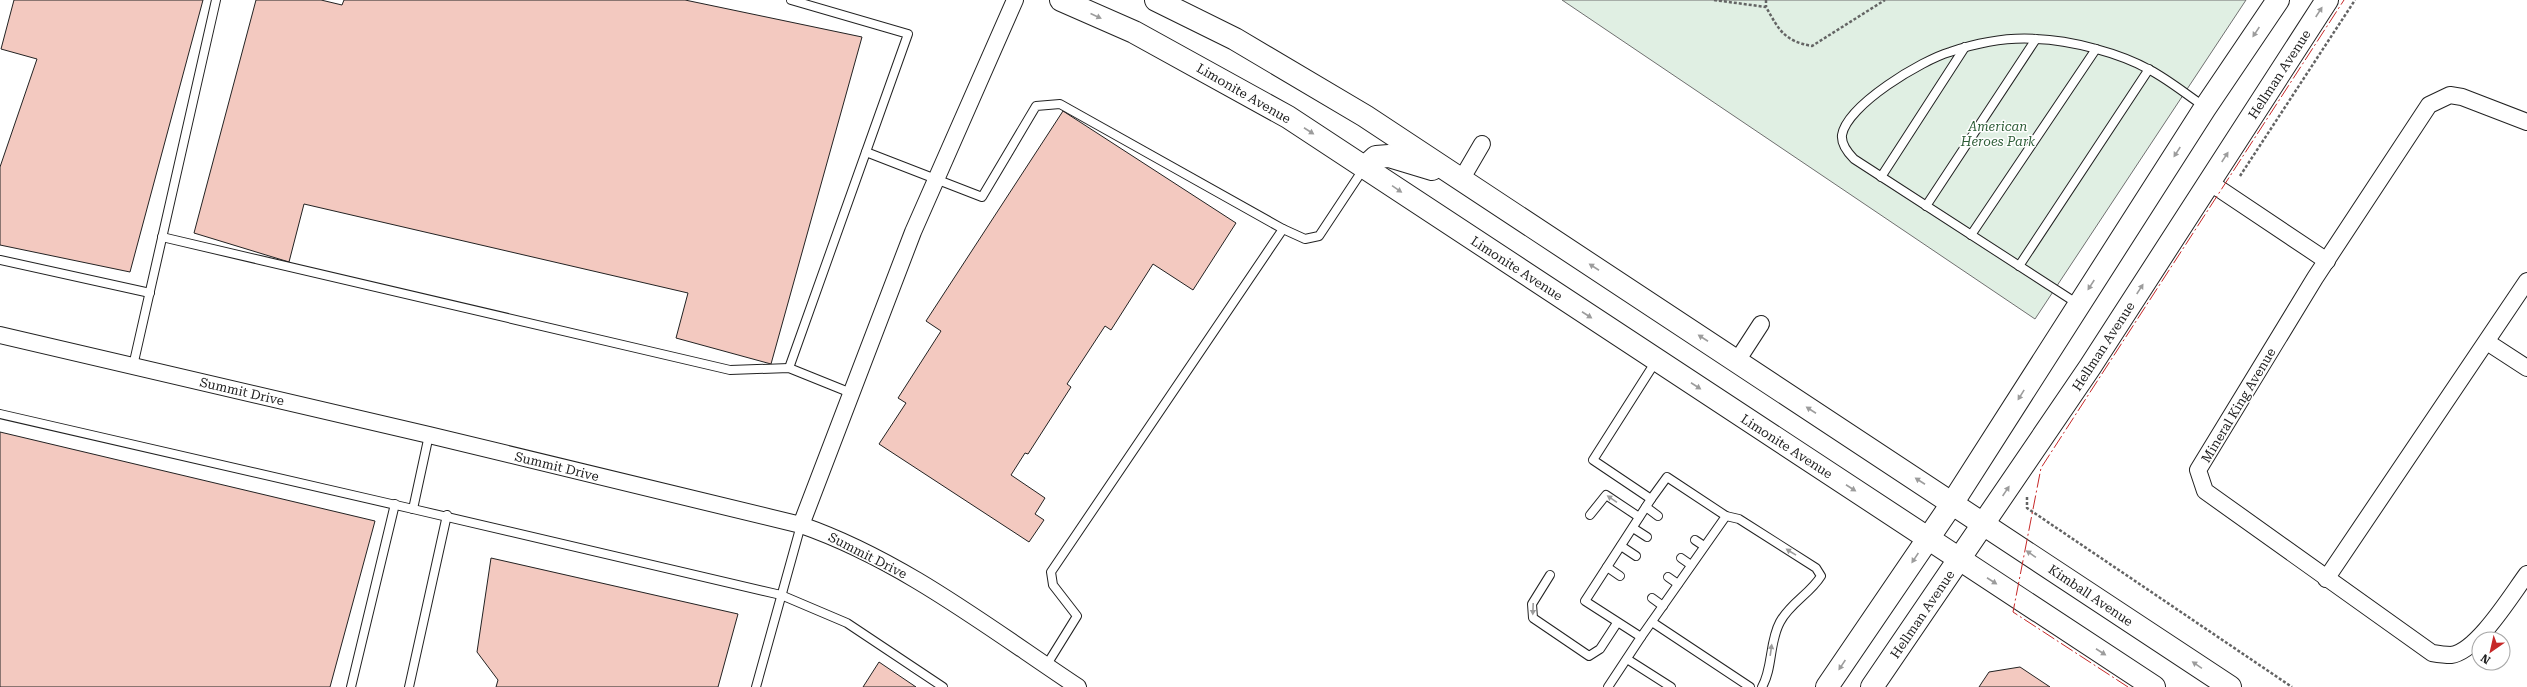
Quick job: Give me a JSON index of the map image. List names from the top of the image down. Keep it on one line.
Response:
{"streets":{"main road":["Hellman Avenue","Limonite Avenue","Kimball Avenue"],"street":["Summit Drive","Mineral King Avenue"]},"crossings":[["Hellman Avenue","Limonite Avenue"],["Hellman Avenue","Kimball Avenue"]],"parks":["American Heroes Park"],"north":"bottom left"}
